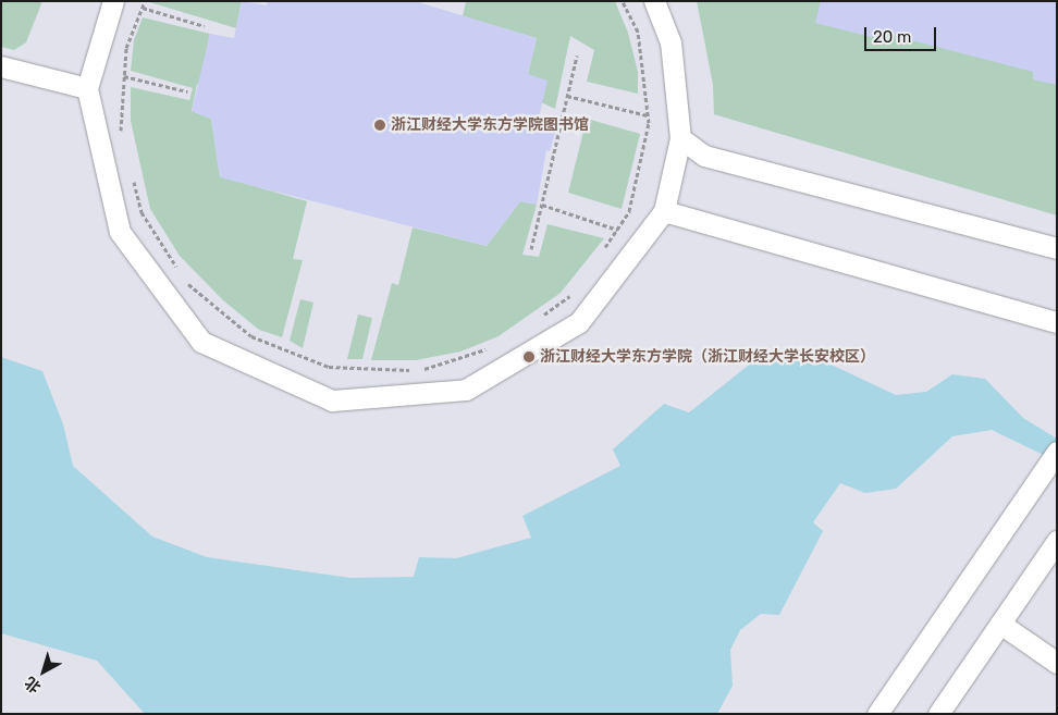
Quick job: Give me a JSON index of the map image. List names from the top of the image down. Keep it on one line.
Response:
{"places":["浙江财经大学东方学院图书馆","浙江财经大学东方学院（浙江财经大学长安校区）"],"scale_bar":"20 m","north":"bottom left"}
